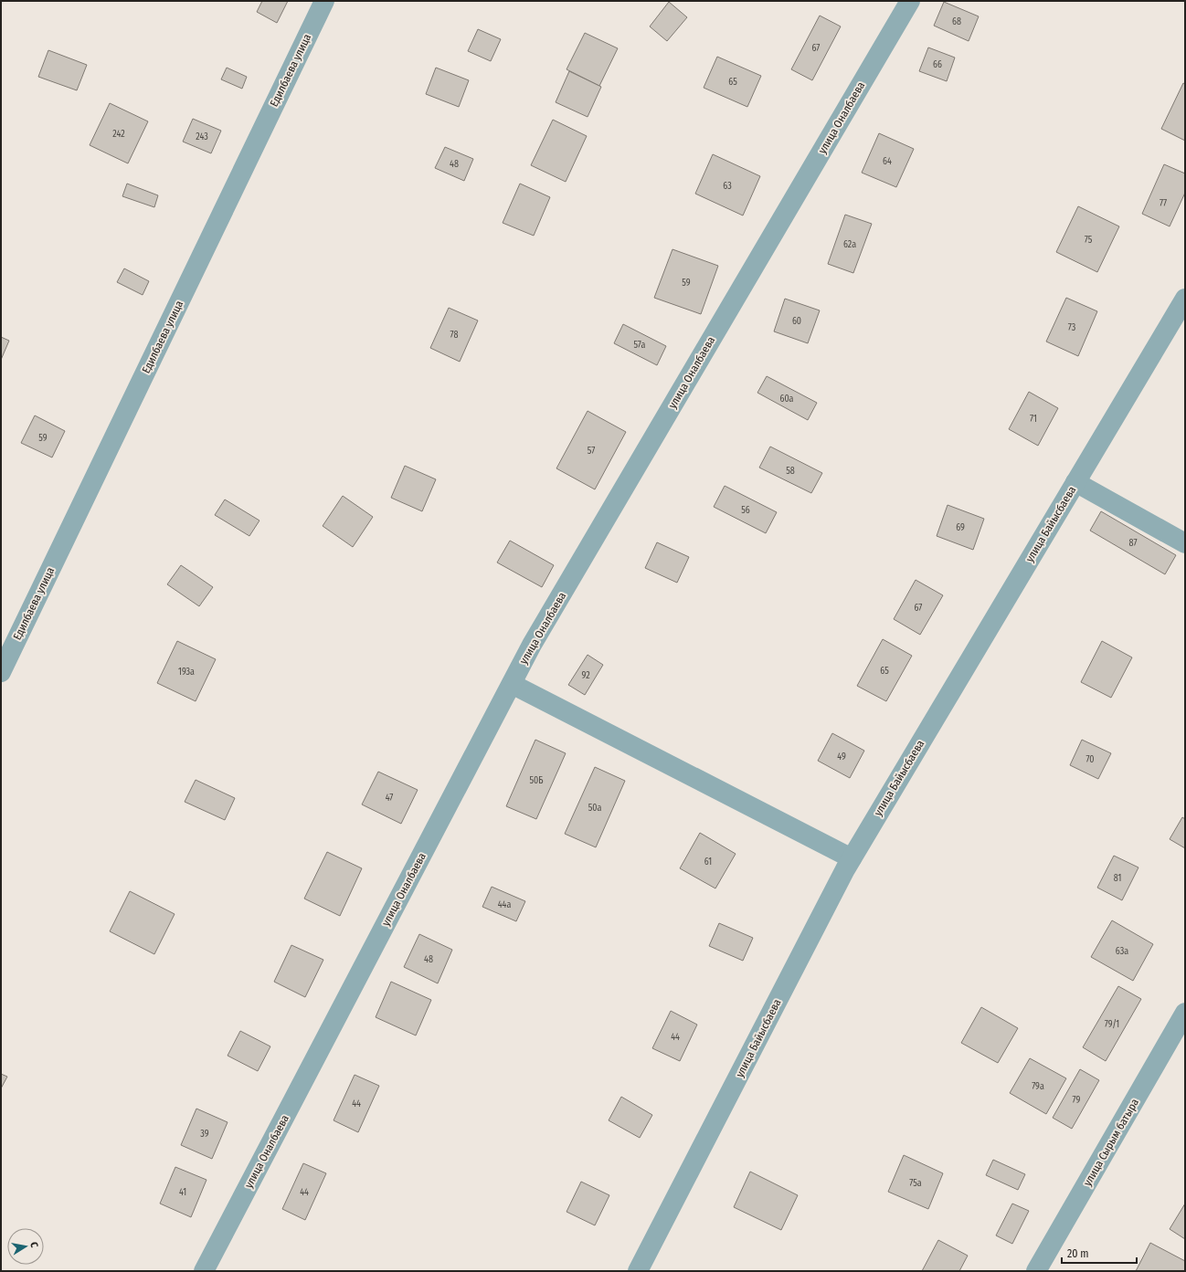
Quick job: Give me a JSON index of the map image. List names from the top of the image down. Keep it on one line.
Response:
{"streets":{"street":["Едилбаева улица","улица Оналбаева","улица Байысбаева","улица Сырым батыра"]},"house_numbers":["68","67","66","65","242","243","64","48","63","77","75","62а","59","60","73","78","57а","60а","71","59","57","58","56","69","87","67","65","193а","92","49","70","50Б","47","50а","61","81","44а","63а","48","79/1","44","79а","79","44","39","75а","41","44"],"scale_bar":"20 m","north":"right"}
